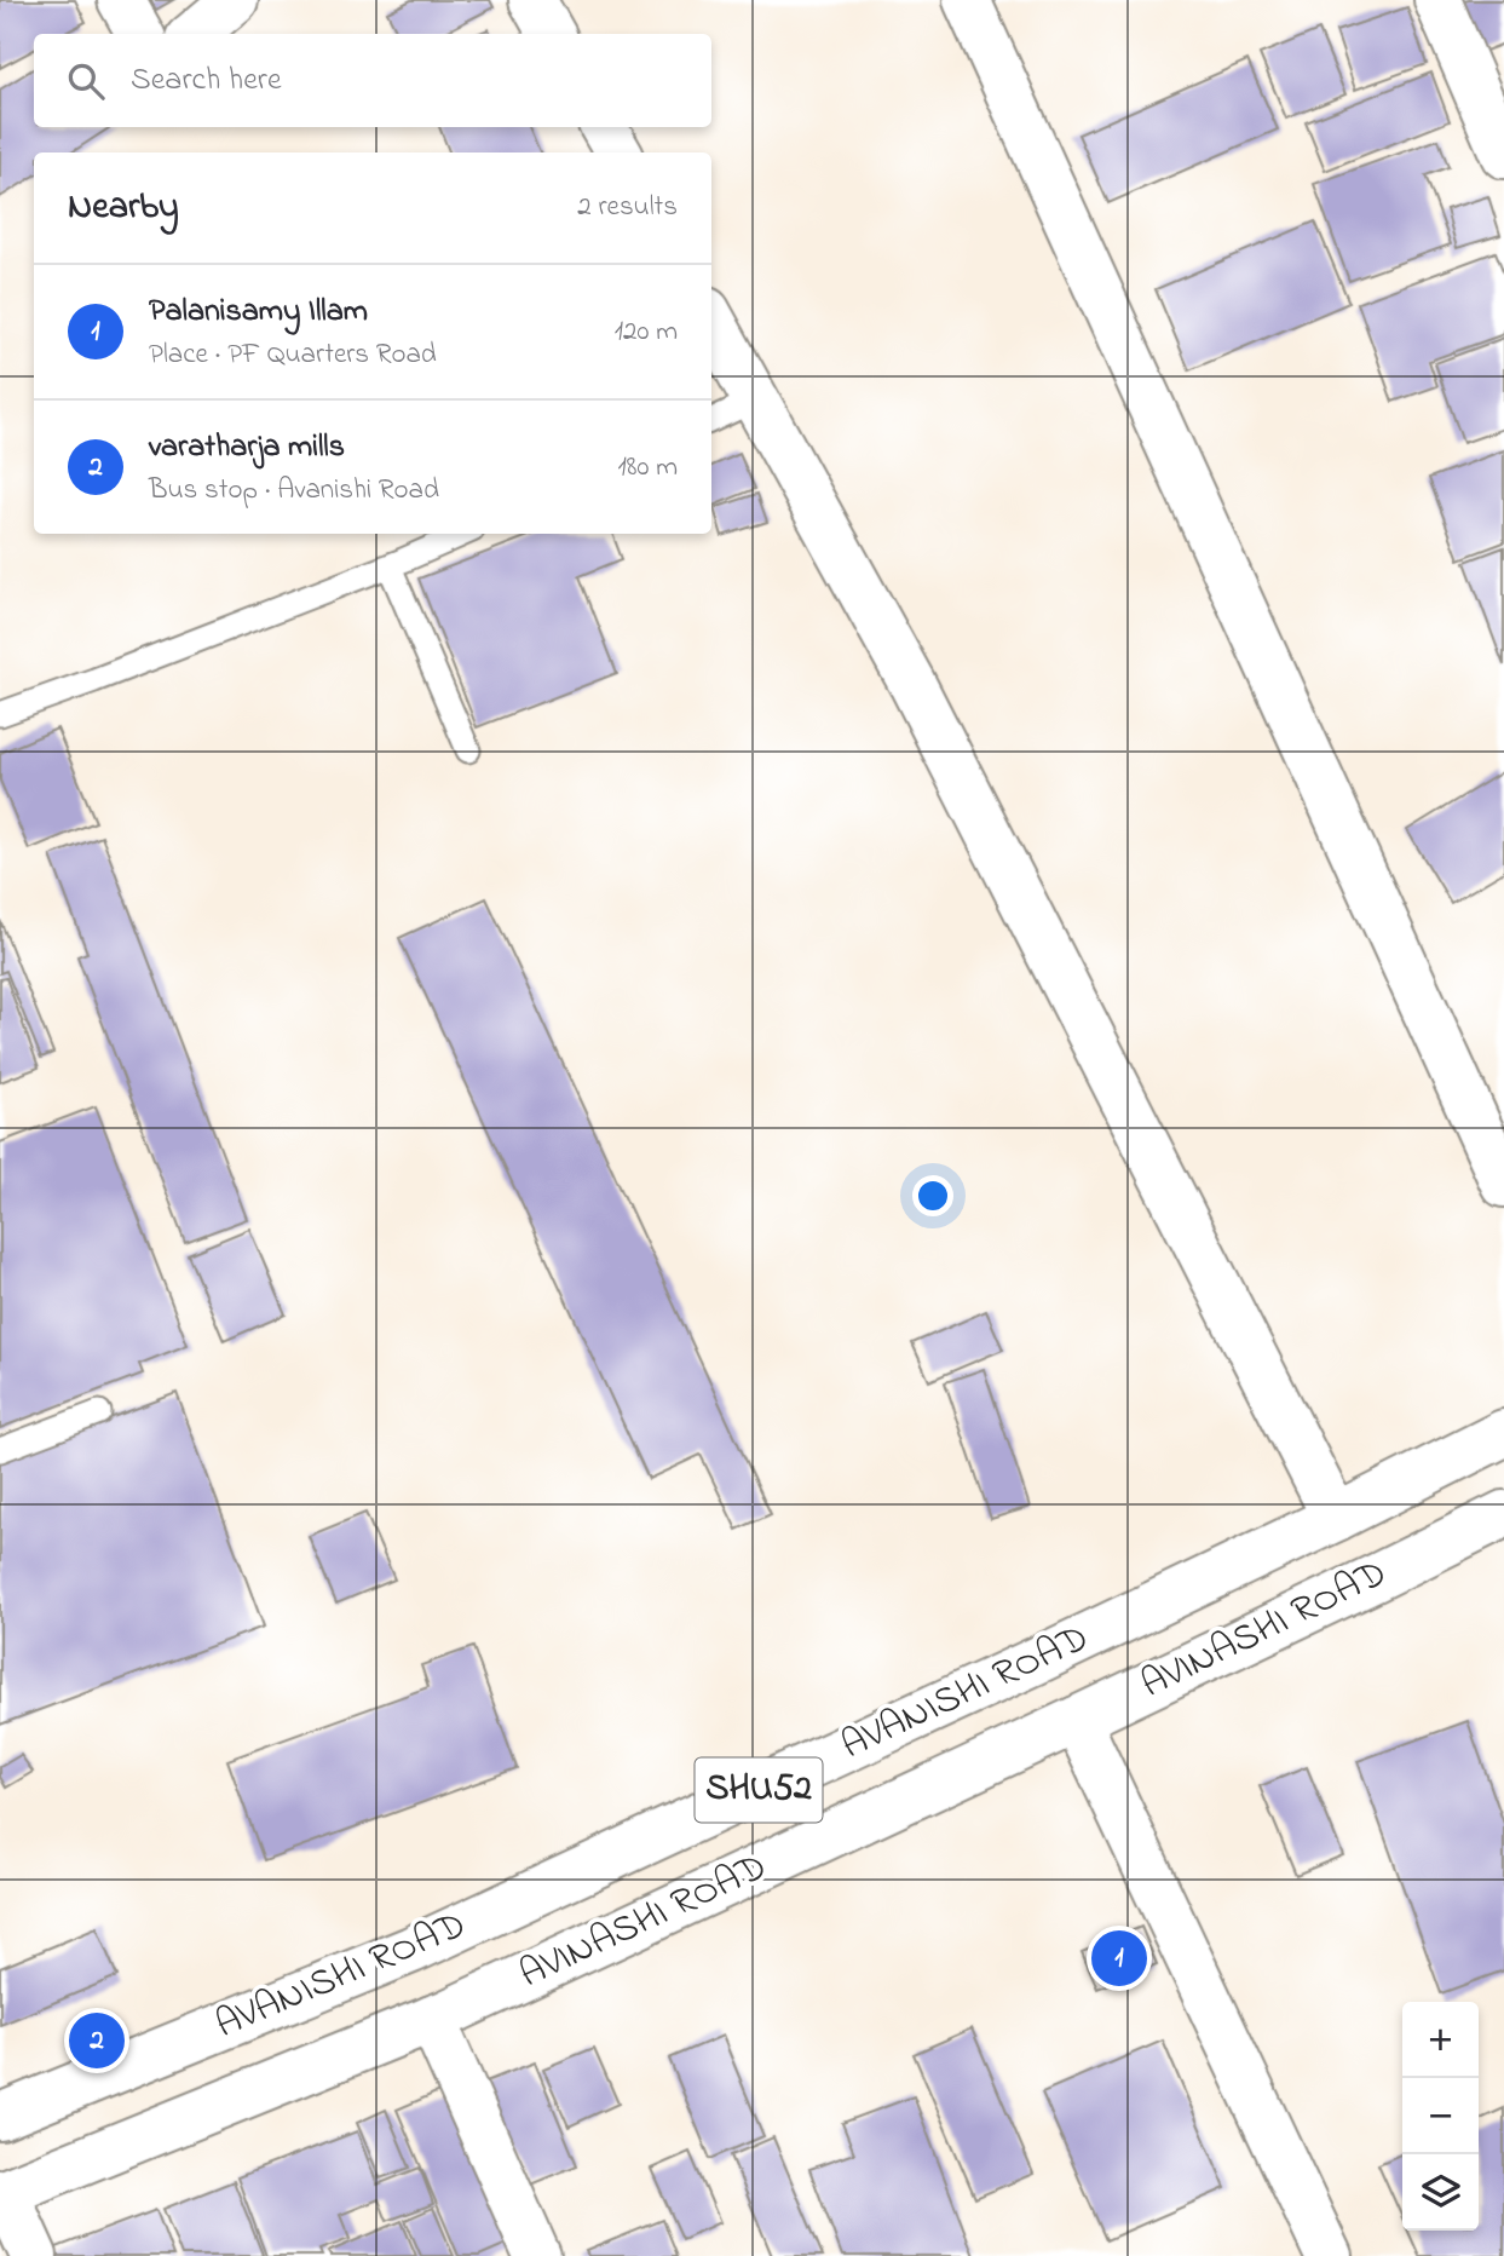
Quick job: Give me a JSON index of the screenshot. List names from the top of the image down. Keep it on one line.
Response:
{"streets":{"street":["AVINASHI ROAD","AVANISHI ROAD","SHU52"]},"page":{"search":"Search here","heading":["Nearby","2 results"],"list":[{"mark":"1","name":"Palanisamy Illam","note":"Place · PF Quarters Road","value":"120 m"},{"mark":"2","name":"varatharja mills","note":"Bus stop · Avanishi Road","value":"180 m"}],"pins":["1","2"],"map_buttons":["+","−"]}}
